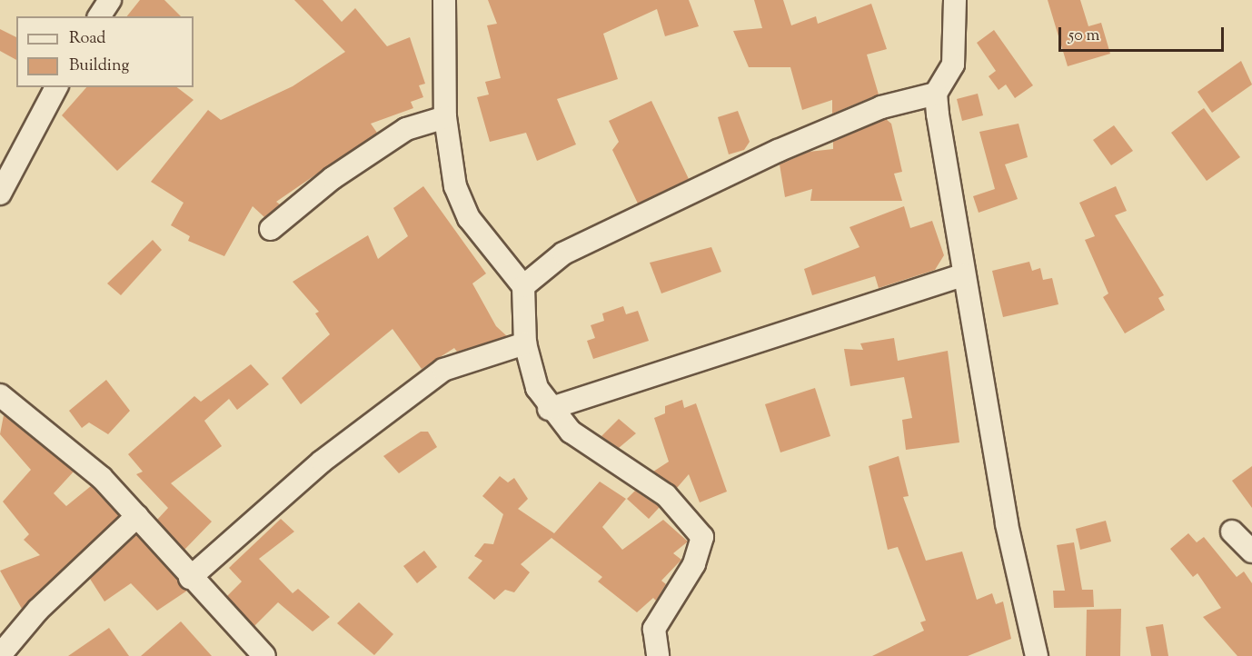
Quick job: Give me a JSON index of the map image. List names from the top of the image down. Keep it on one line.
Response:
{"legend":["Road","Building"],"scale_bar":"50 m"}
